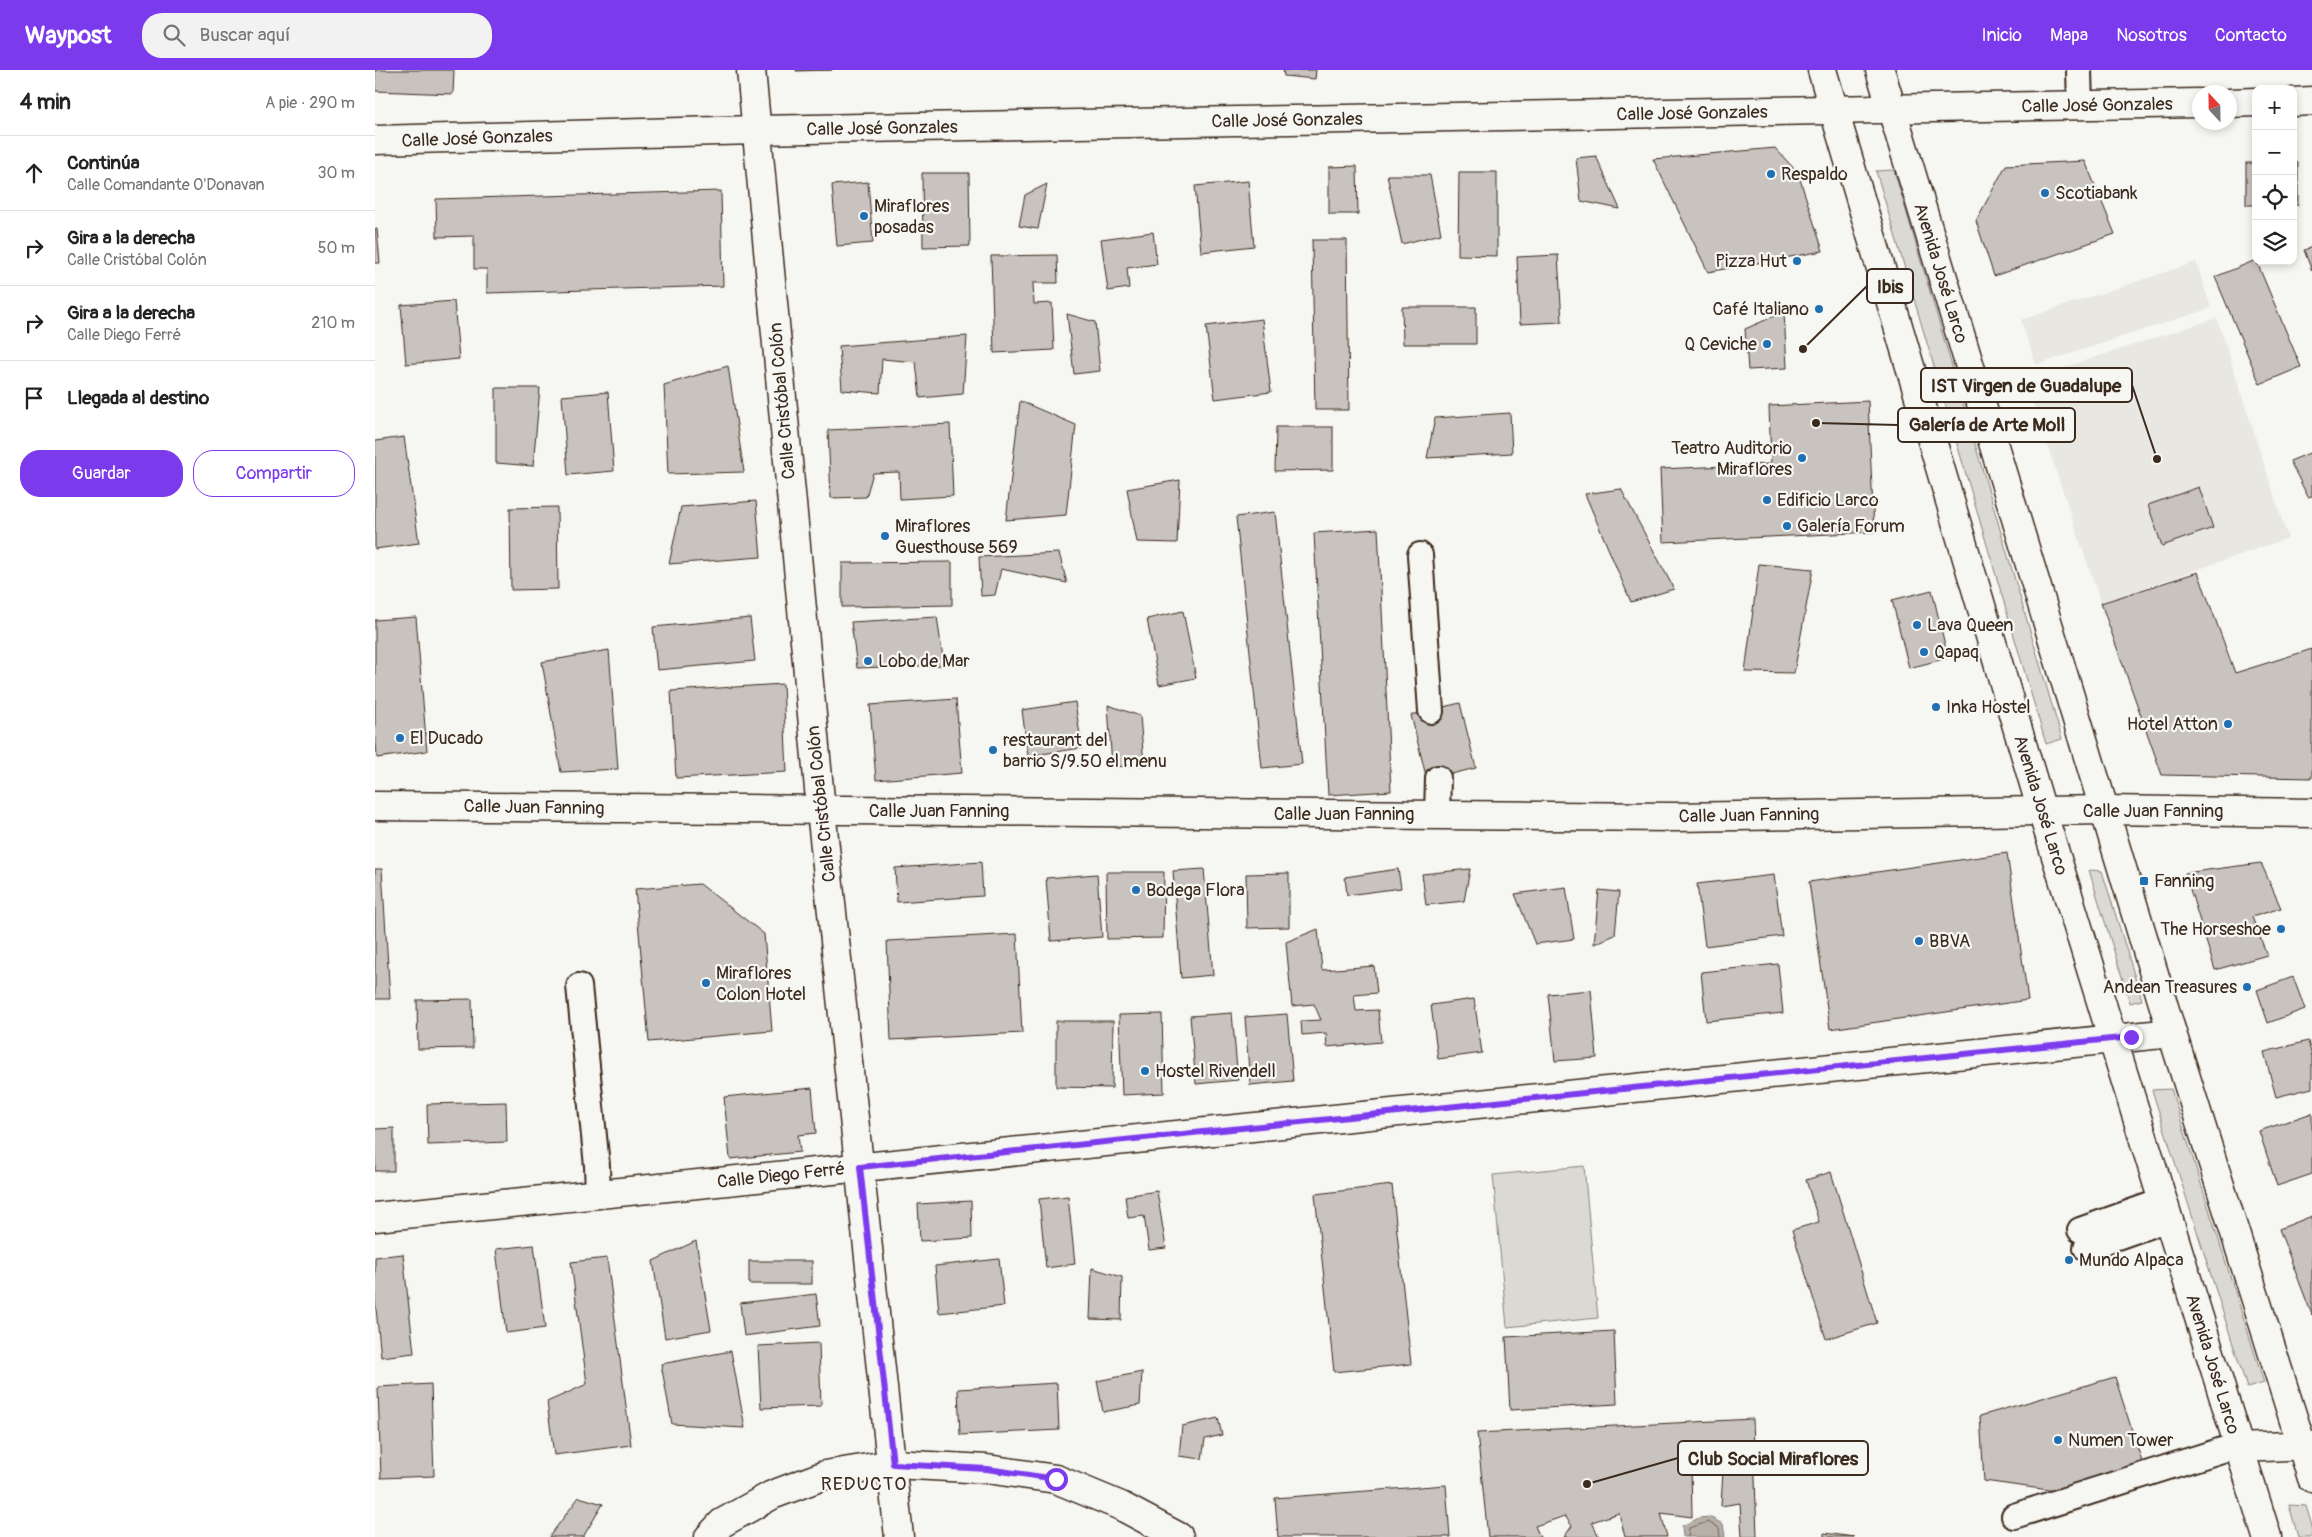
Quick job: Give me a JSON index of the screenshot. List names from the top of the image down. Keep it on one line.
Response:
{"streets":{"street":["Calle José Gonzales","Avenida José Larco","Calle Cristóbal Colón","Calle Juan Fanning","Calle Diego Ferré"]},"crossings":[["Calle José Gonzales","Avenida José Larco"],["Calle José Gonzales","Calle Cristóbal Colón"],["Avenida José Larco","Calle Juan Fanning"],["Avenida José Larco","Calle Diego Ferré"],["Calle Cristóbal Colón","Calle Juan Fanning"],["Calle Cristóbal Colón","Calle Diego Ferré"]],"districts":["REDUCTO"],"places":{"other":["Respaldo","Scotiabank","Miraflores posadas","Pizza Hut","Café Italiano","Q Ceviche","Ibis","Galería de Arte Moll","Teatro Auditorio Miraflores","IST Virgen de Guadalupe","Edificio Larco","Galería Forum","Miraflores Guesthouse 569","Lava Queen","Qapaq","Lobo de Mar","Inka Hostel","Hotel Atton","El Ducado","restaurant del barrio S/9.50 el menu","Bodega Flora","The Horseshoe","BBVA","Miraflores Colon Hotel","Andean Treasures","Hostel Rivendell","Mundo Alpaca","Numen Tower","Club Social Miraflores"],"transit":["Fanning"]},"north":"top","page":{"header":"Waypost","search":"Buscar aquí","nav":["Inicio","Mapa","Nosotros","Contacto"],"heading":["4 min","A pie · 290 m"],"map_buttons":["+","−"],"list":[["Continúa","Calle Comandante O'Donavan","30 m"],["Gira a la derecha","Calle Cristóbal Colón","50 m"],["Gira a la derecha","Calle Diego Ferré","210 m"],"Llegada al destino"],"buttons":["Guardar","Compartir"]}}
